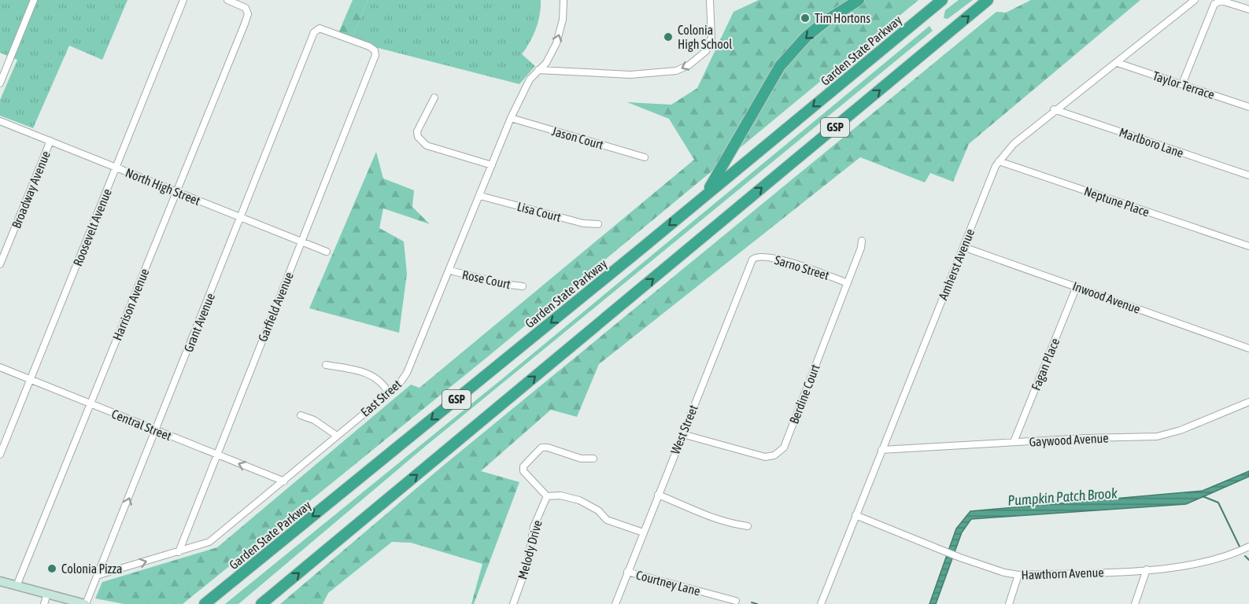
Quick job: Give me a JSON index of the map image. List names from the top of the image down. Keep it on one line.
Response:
{"streets":{"highway":["Garden State Parkway","GSP"],"street":["Taylor Terrace","Jason Court","Marlboro Lane","North High Street","Broadway Avenue","Neptune Place","Lisa Court","Roosevelt Avenue","Amherst Avenue","Sarno Street","Rose Court","Inwood Avenue","Harrison Avenue","Garfield Avenue","Grant Avenue","Fagan Place","Berdine Court","East Street","Central Street","West Street","Gaywood Avenue","Melody Drive","Hawthorn Avenue","Courtney Lane"]},"crossings":[["Taylor Terrace","Amherst Avenue"],["Jason Court","East Street"],["Marlboro Lane","Amherst Avenue"],["North High Street","Broadway Avenue"],["North High Street","Roosevelt Avenue"],["North High Street","Harrison Avenue"],["North High Street","Garfield Avenue"],["North High Street","Grant Avenue"],["Neptune Place","Amherst Avenue"],["Lisa Court","East Street"],["Roosevelt Avenue","Central Street"],["Amherst Avenue","Inwood Avenue"],["Amherst Avenue","Gaywood Avenue"],["Amherst Avenue","Hawthorn Avenue"],["Sarno Street","Berdine Court"],["Sarno Street","West Street"],["Rose Court","East Street"],["Inwood Avenue","Fagan Place"],["Harrison Avenue","Central Street"],["Garfield Avenue","Grant Avenue"],["Garfield Avenue","East Street"],["Garfield Avenue","Central Street"],["Grant Avenue","East Street"],["Grant Avenue","Central Street"],["Fagan Place","Gaywood Avenue"],["Berdine Court","West Street"],["East Street","Central Street"],["West Street","Courtney Lane"]],"water":["Pumpkin Patch Brook"],"places":["Tim Hortons","Colonia High School","Colonia Pizza"]}
